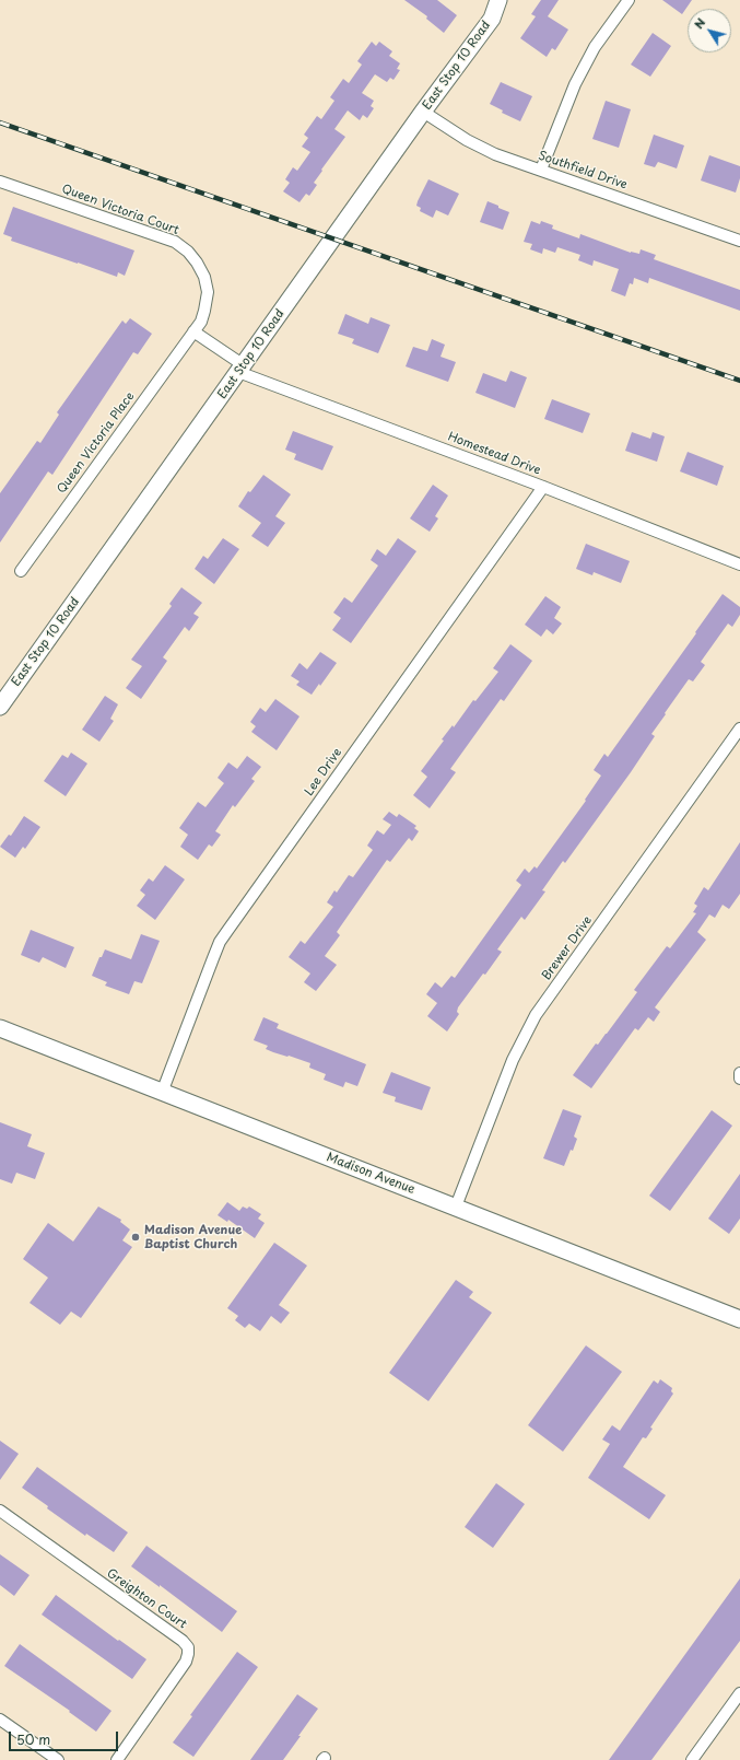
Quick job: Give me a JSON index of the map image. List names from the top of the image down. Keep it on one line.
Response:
{"streets":{"street":["East Stop 10 Road","Southfield Drive","Queen Victoria Court","Queen Victoria Place","Homestead Drive","Lee Drive","Brewer Drive","Madison Avenue","Greighton Court"]},"crossings":[["East Stop 10 Road","Southfield Drive"],["East Stop 10 Road","Homestead Drive"],["Queen Victoria Court","Queen Victoria Place"],["Homestead Drive","Lee Drive"],["Lee Drive","Madison Avenue"],["Brewer Drive","Madison Avenue"]],"places":["Madison Avenue Baptist Church"],"scale_bar":"50 m","north":"top left"}
